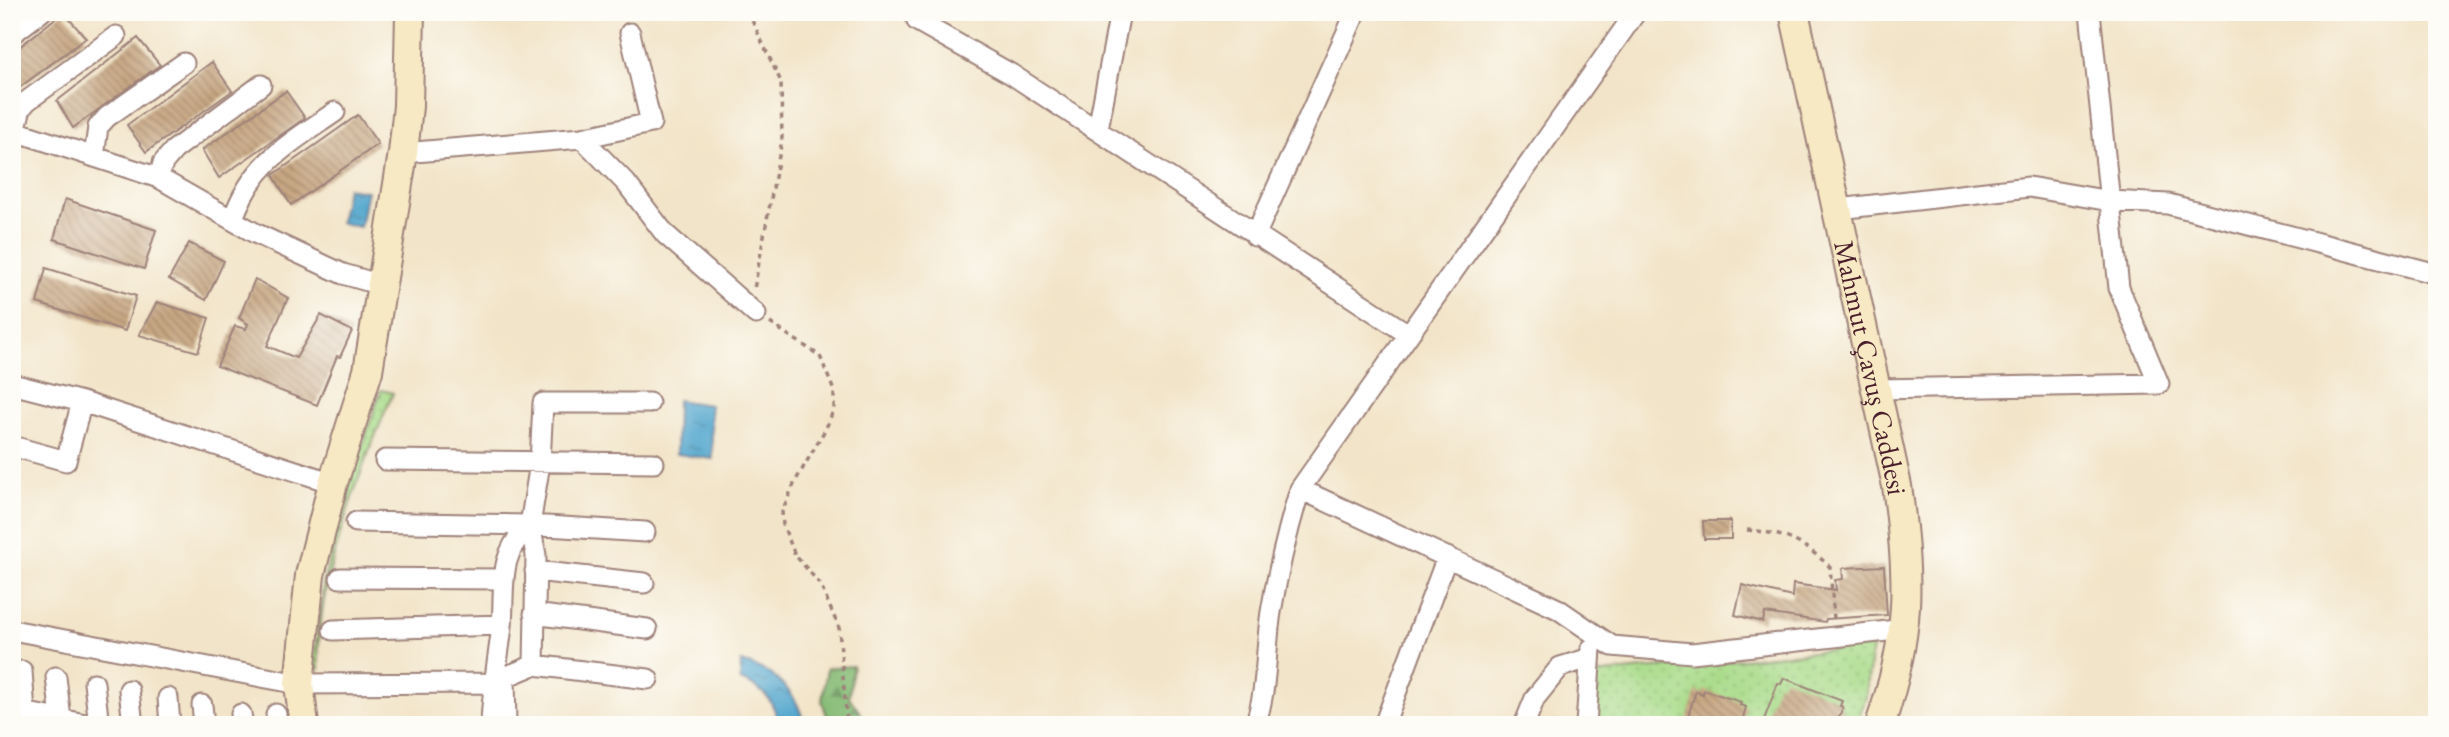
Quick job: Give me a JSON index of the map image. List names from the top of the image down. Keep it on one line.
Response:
{"streets":{"main road":["Mahmut Çavuş Caddesi"]}}
